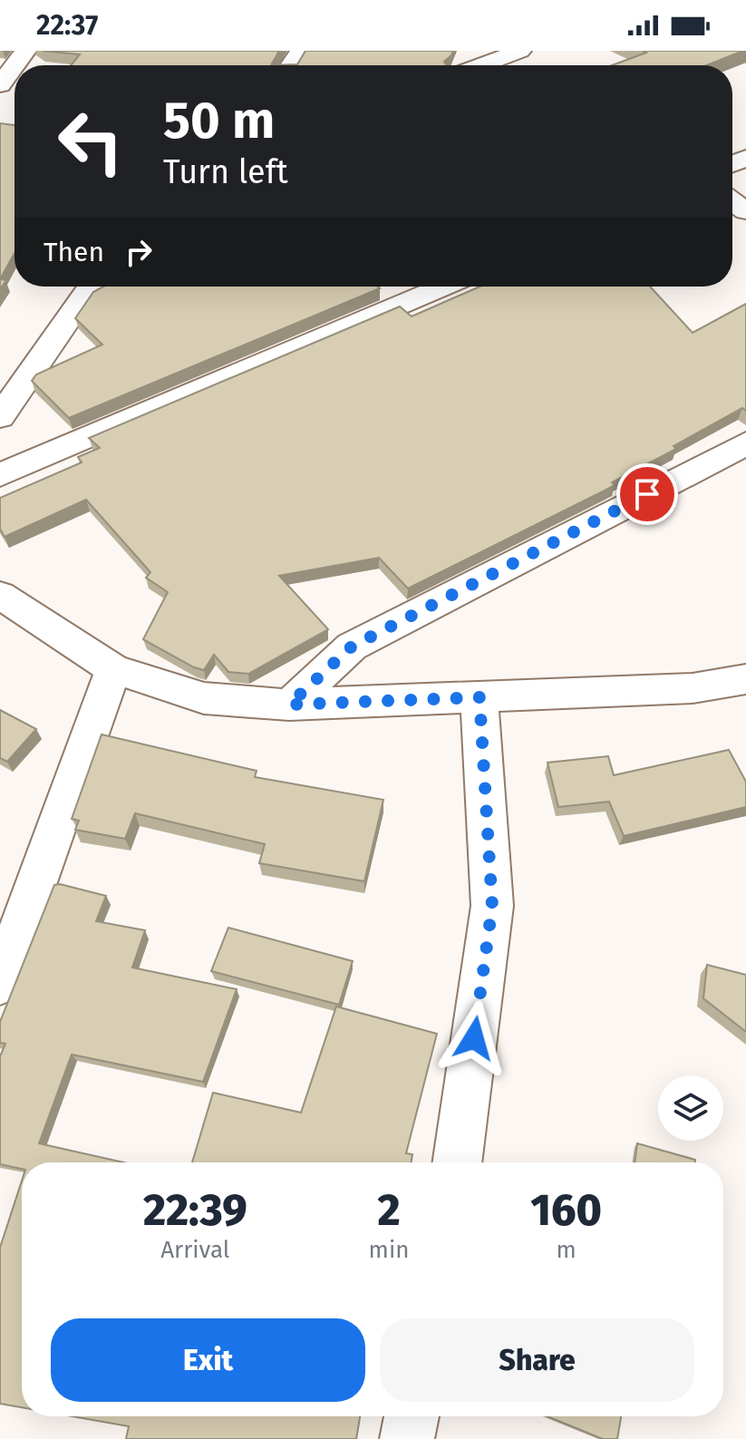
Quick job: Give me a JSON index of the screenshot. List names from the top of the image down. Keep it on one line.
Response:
{"page":{"status":"22:37","turn":["50 m","Turn left"],"then":"Then","eta":["22:39","Arrival","2","min","160","m"],"buttons":["Exit","Share"]}}
